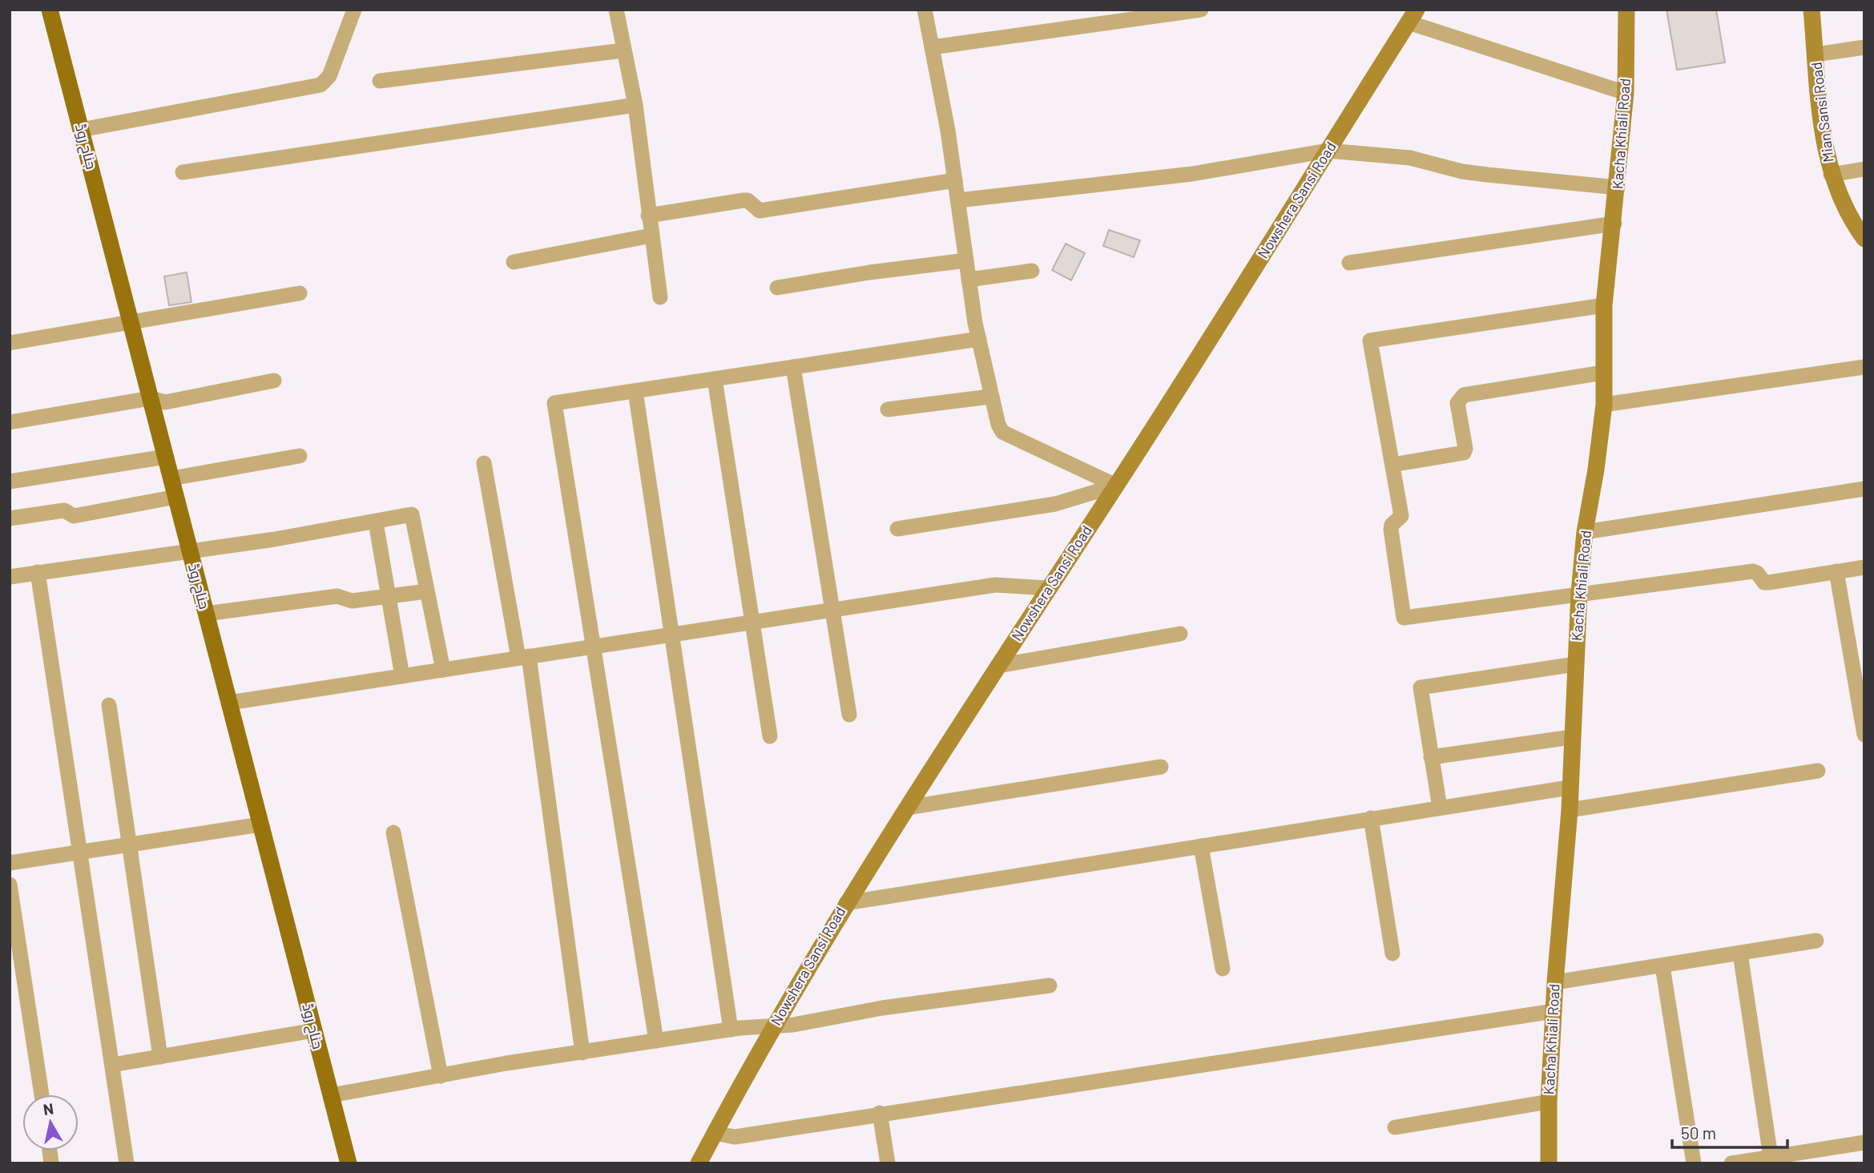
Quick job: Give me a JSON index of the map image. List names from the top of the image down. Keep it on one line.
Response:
{"streets":{"main road":["جناح روڈ"],"street":["Mian Sansi Road","Kacha Khiali Road","Nowshera Sansi Road"]},"scale_bar":"50 m","north":"top"}
